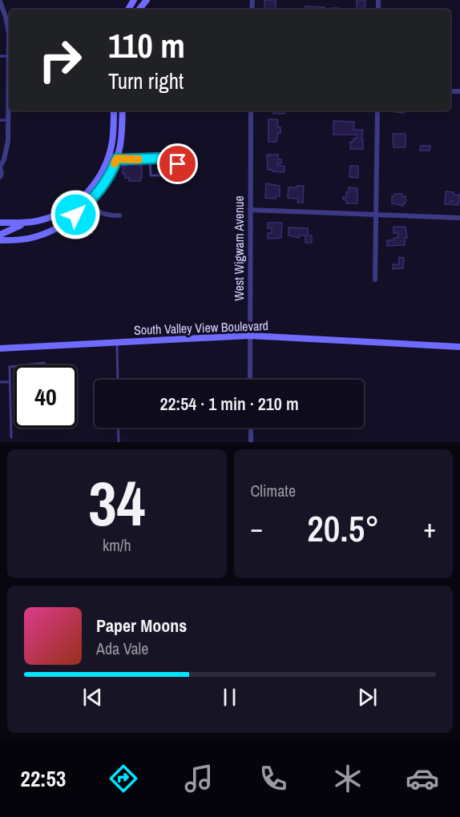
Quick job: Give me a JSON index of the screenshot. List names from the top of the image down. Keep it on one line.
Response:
{"streets":{"street":["West Wigwam Avenue","South Valley View Boulevard"]},"crossings":[["West Wigwam Avenue","South Valley View Boulevard"]],"page":{"turn":["110 m","Turn right"],"limit":"40","trip":"22:54 · 1 min · 210 m","tile":[["34","km/h"],"Climate"],"heat":["−","20.5°","+"],"song":["Paper Moons","Ada Vale"],"tabs":"22:53"}}
